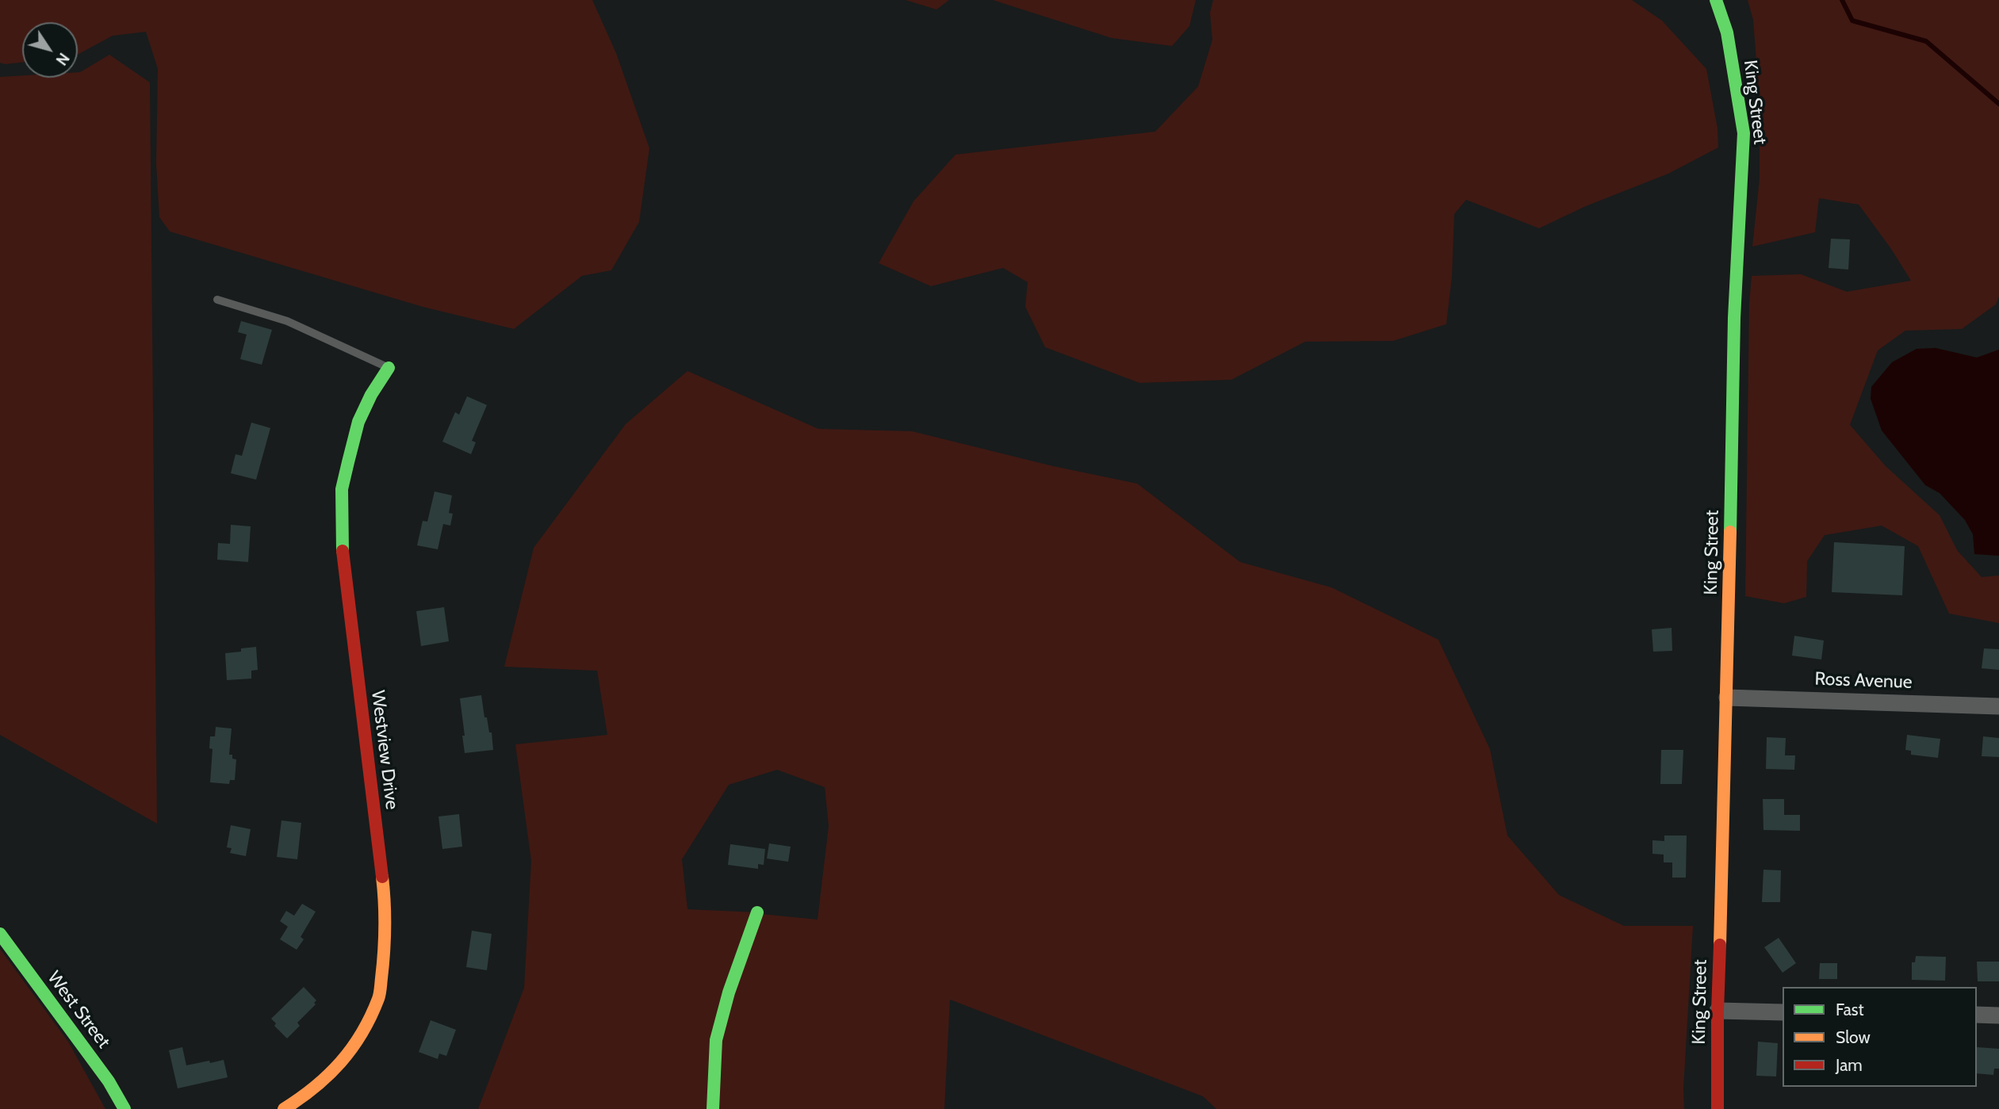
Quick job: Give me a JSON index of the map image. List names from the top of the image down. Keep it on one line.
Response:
{"streets":{"street":["King Street","Ross Avenue","Westview Drive","West Street"]},"crossings":[["King Street","Ross Avenue"]],"legend":["Fast","Slow","Jam"],"north":"bottom right"}
